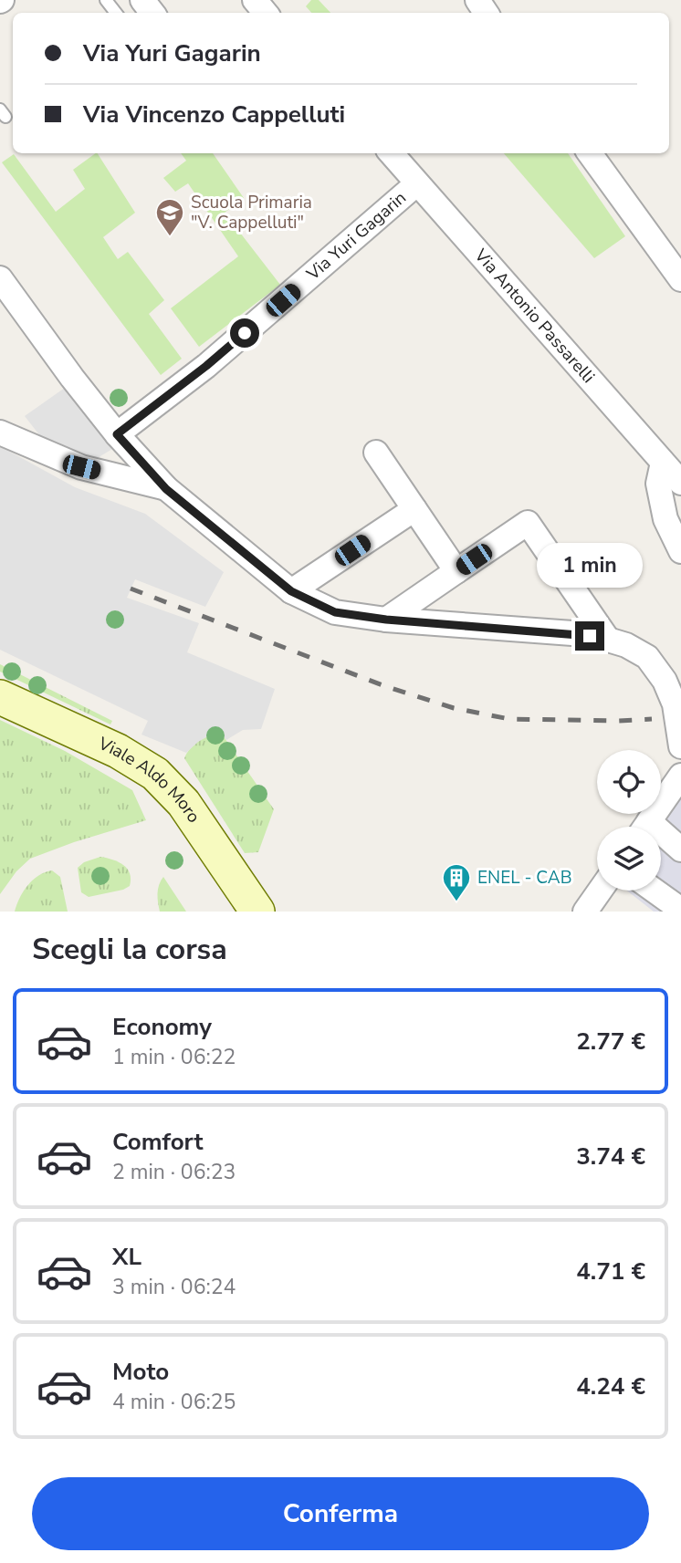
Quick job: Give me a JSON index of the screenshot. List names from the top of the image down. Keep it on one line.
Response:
{"streets":{"main road":["Viale Aldo Moro"],"street":["Via Yuri Gagarin","Via Antonio Passarelli"]},"crossings":[["Via Yuri Gagarin","Via Antonio Passarelli"]],"places":{"school or university":["Scuola Primaria \"V. Cappelluti\""],"building":["ENEL - CAB"]},"page":{"banner":["Via Yuri Gagarin","Via Vincenzo Cappelluti"],"bubble":"1 min","heading":"Scegli la corsa","list":[{"name":"Economy","note":"1 min · 06:22","value":"2.77 €"},{"name":"Comfort","note":"2 min · 06:23","value":"3.74 €"},{"name":"XL","note":"3 min · 06:24","value":"4.71 €"},{"name":"Moto","note":"4 min · 06:25","value":"4.24 €"}],"buttons":"Conferma"}}
